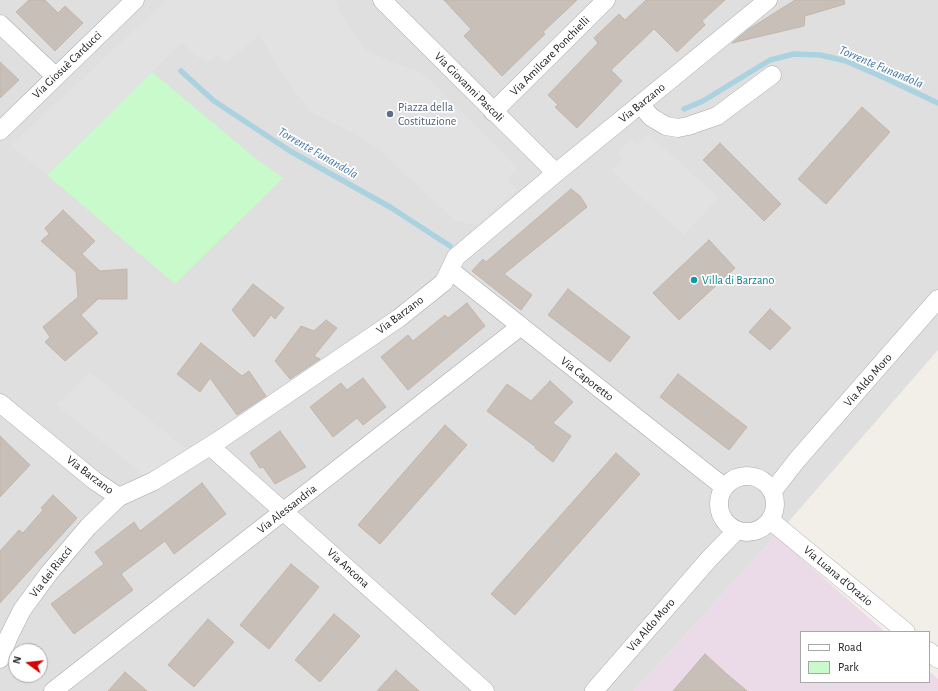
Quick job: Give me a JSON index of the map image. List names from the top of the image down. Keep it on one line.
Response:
{"streets":{"street":["Via Amilcare Ponchielli","Via Giosuè Carducci","Via Giovanni Pascoli","Via Barzano","Via Caporetto","Via Aldo Moro","Via Alessandria","Via Ancona","Via dei Riacci","Via Luana d'Orazio"]},"crossings":[["Via Amilcare Ponchielli","Via Giovanni Pascoli"],["Via Giovanni Pascoli","Via Barzano"],["Via Barzano","Via Caporetto"],["Via Barzano","Via Ancona"],["Via Barzano","Via dei Riacci"],["Via Caporetto","Via Aldo Moro"],["Via Caporetto","Via Alessandria"],["Via Caporetto","Via Luana d'Orazio"],["Via Aldo Moro","Via Luana d'Orazio"],["Via Alessandria","Via Ancona"]],"water":["Torrente Funandola"],"places":["Piazza della Costituzione","Villa di Barzano"],"legend":["Road","Park"],"north":"left"}
